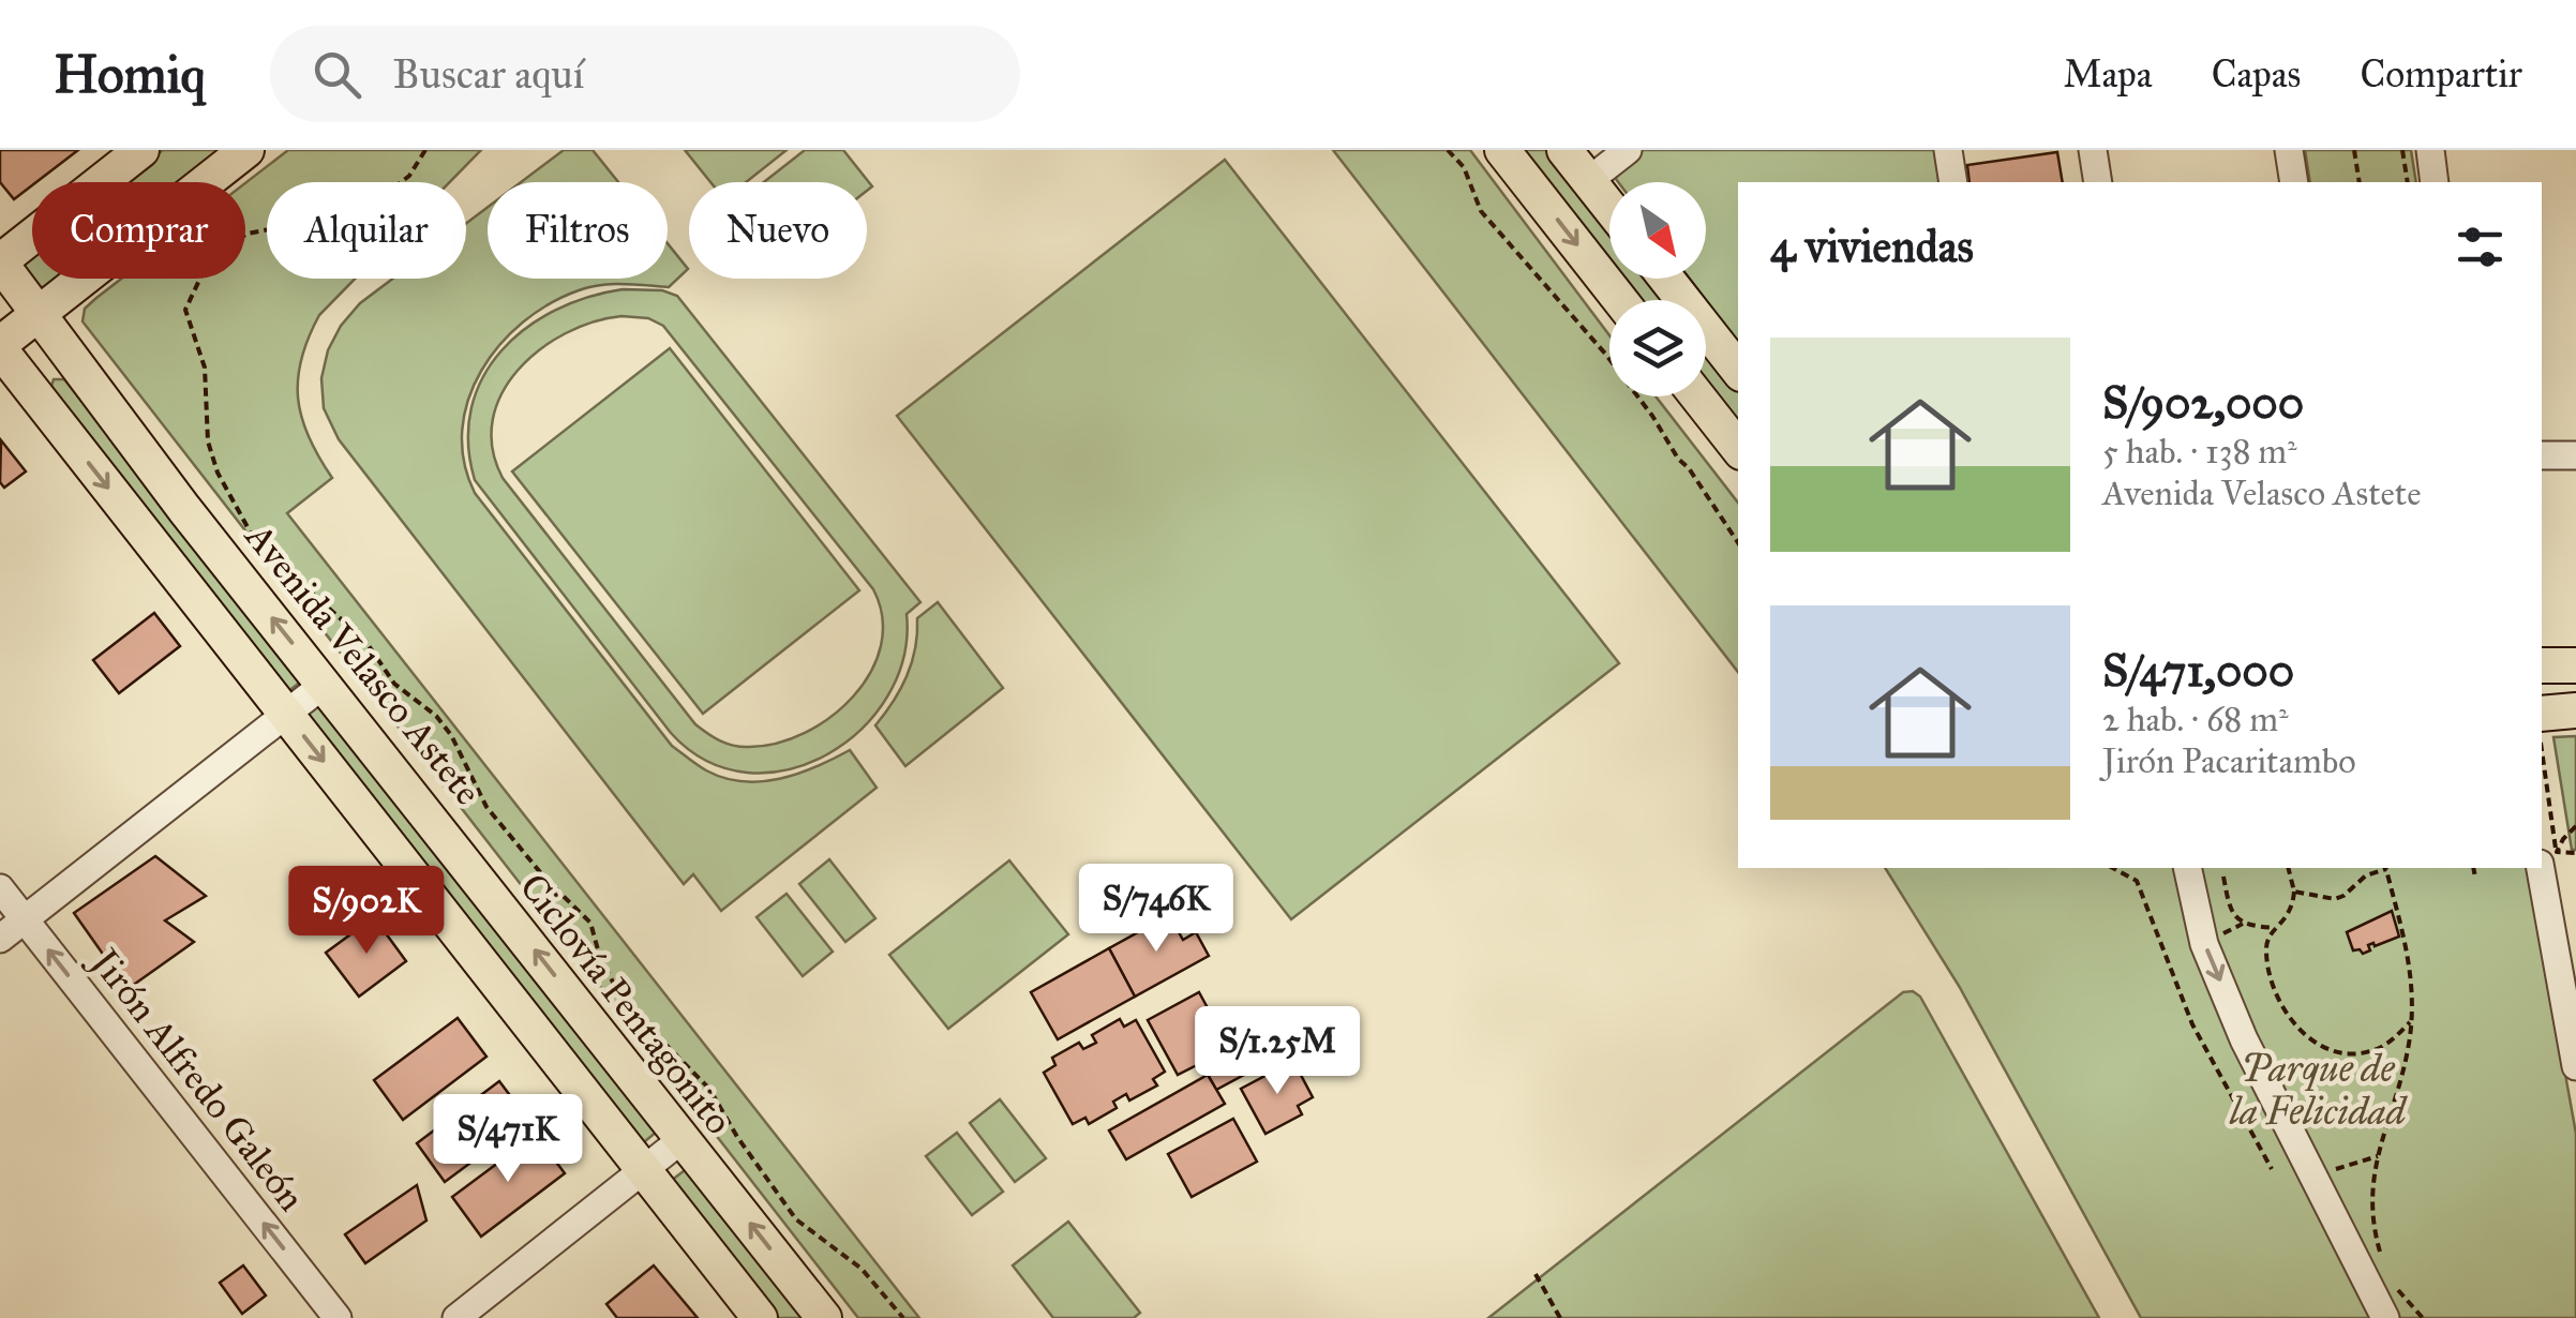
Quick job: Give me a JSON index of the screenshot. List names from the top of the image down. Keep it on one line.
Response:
{"streets":{"main road":["Avenida Velasco Astete"],"street":["Jirón Alfredo Galeón"]},"one_way":["Jirón Alfredo Galeón"],"parks":["Parque de la Felicidad"],"north":"bottom right","page":{"header":"Homiq","search":"Buscar aquí","nav":["Mapa","Capas","Compartir"],"chip":["Comprar","Alquilar","Filtros","Nuevo"],"heading":"4 viviendas","list":[{"name":"S/902,000","note":"5 hab. · 138 m² · Avenida Velasco Astete"},{"name":"S/471,000","note":"2 hab. · 68 m² · Jirón Pacaritambo"}],"price":["S/746K","S/902K","S/1.25M","S/471K"]}}
